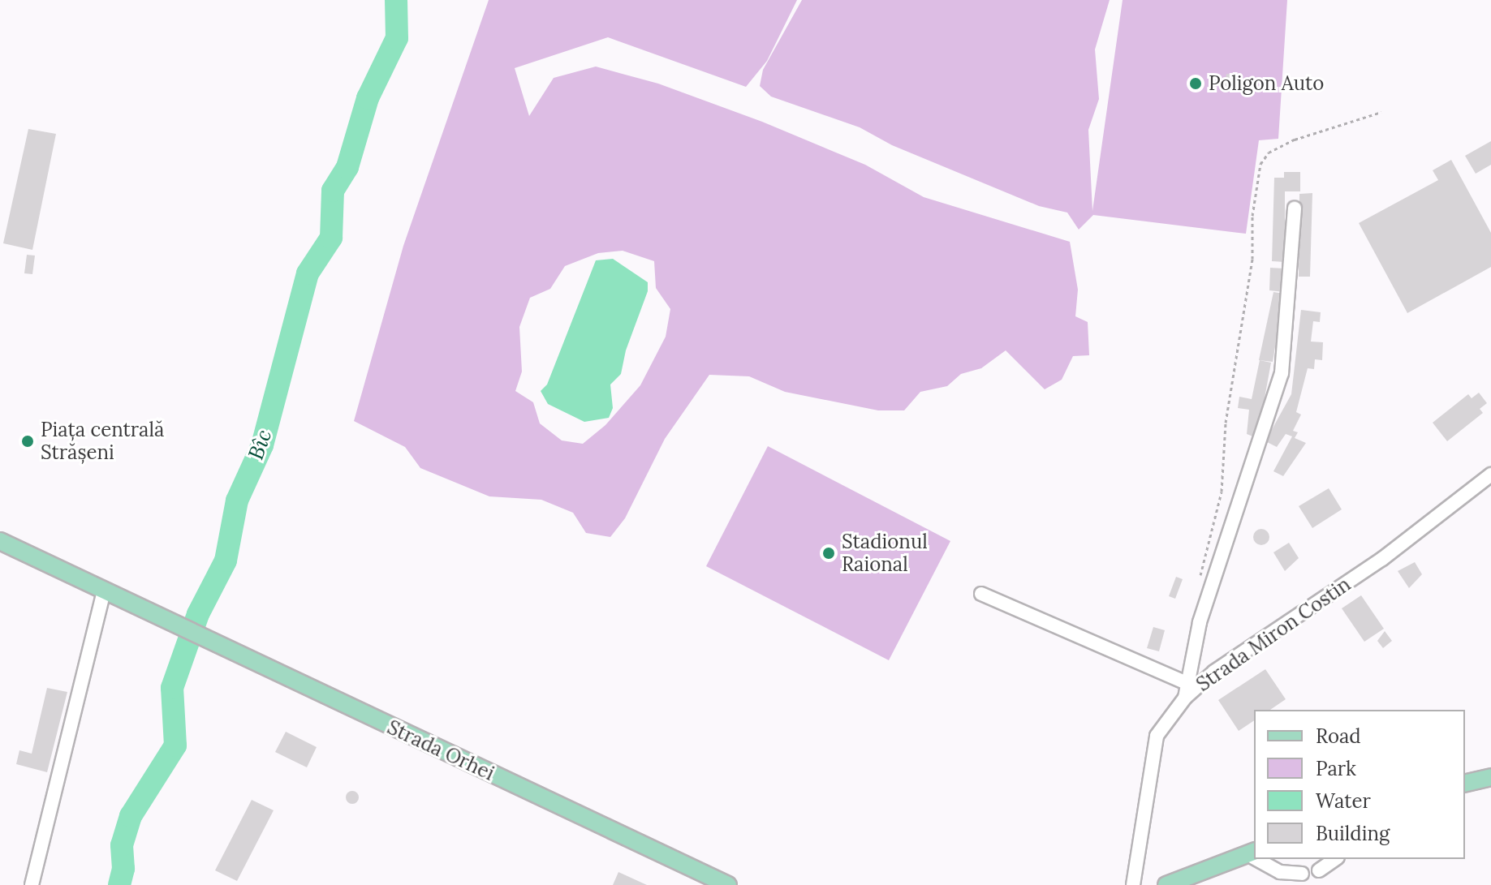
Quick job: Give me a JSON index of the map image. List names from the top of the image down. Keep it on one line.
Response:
{"streets":{"main road":["Strada Orhei"],"street":["Strada Miron Costin"]},"water":["Bîc"],"places":["Poligon Auto","Piața centrală Strășeni","Stadionul Raional"],"legend":["Road","Park","Water","Building"]}
